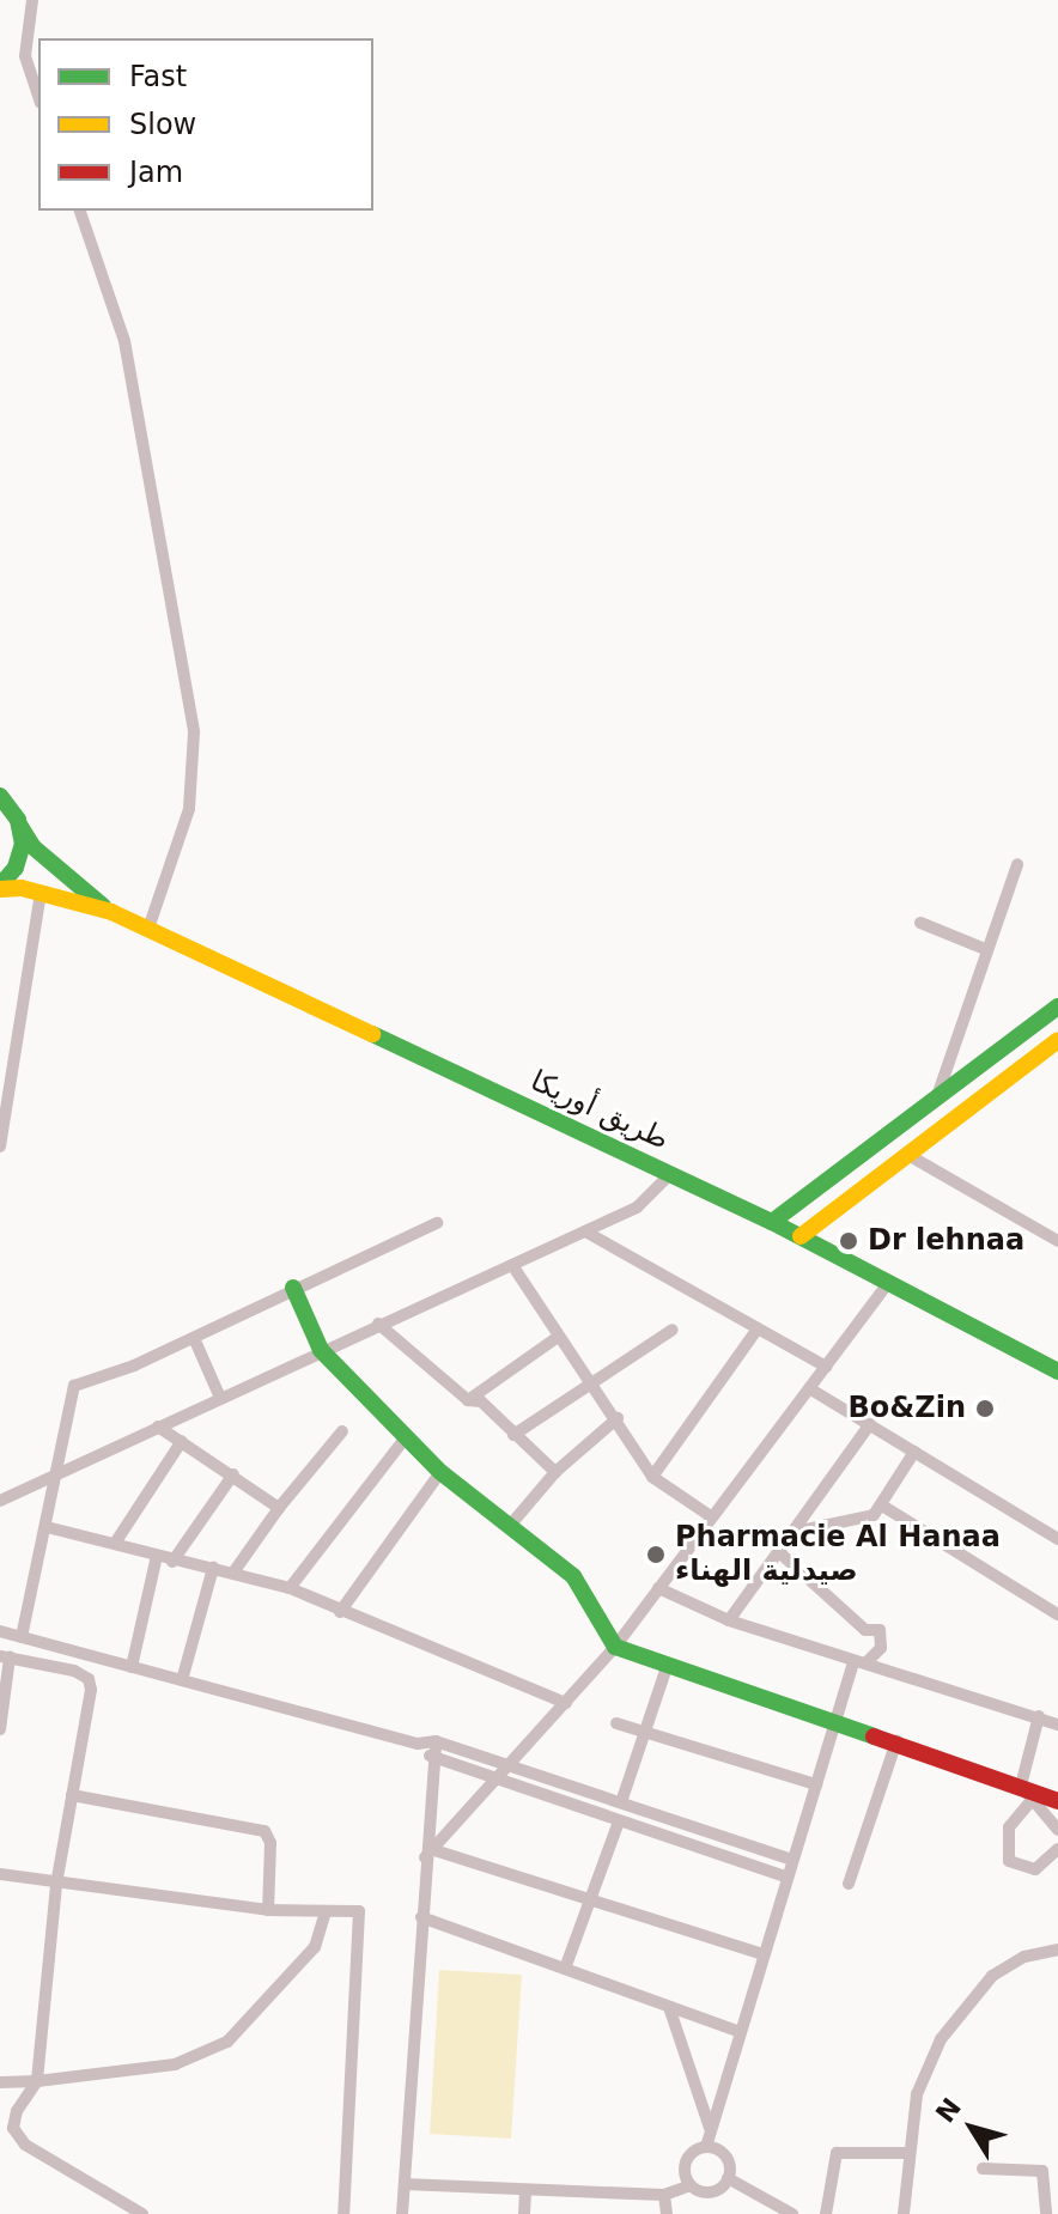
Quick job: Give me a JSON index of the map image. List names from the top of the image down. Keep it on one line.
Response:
{"streets":{"street":["طريق أوريكا"]},"places":["Dr lehnaa","Bo&Zin","Pharmacie Al Hanaa صيدلية الهناء"],"legend":["Fast","Slow","Jam"],"north":"top left"}
